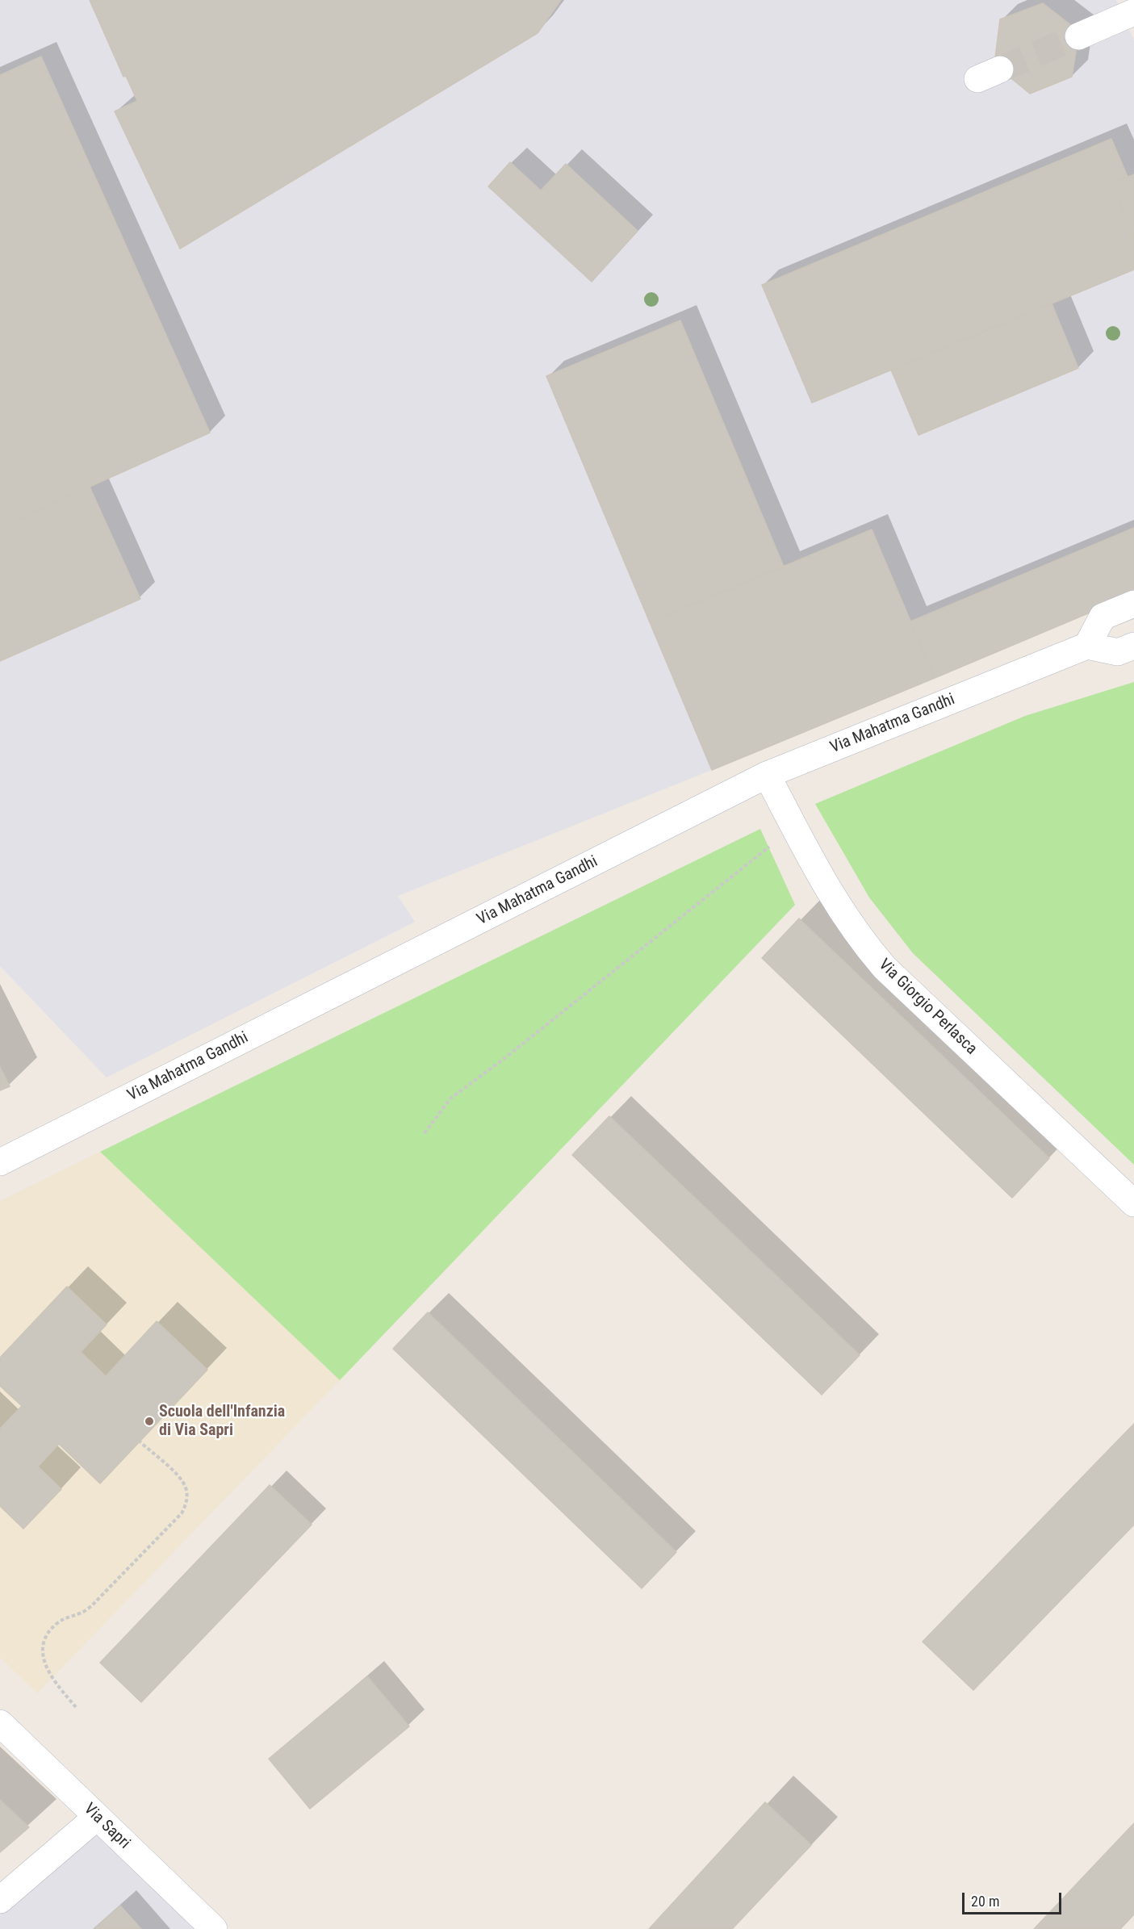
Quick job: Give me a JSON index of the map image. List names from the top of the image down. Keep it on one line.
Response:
{"streets":{"street":["Via Mahatma Gandhi","Via Giorgio Perlasca","Via Sapri"]},"crossings":[["Via Mahatma Gandhi","Via Giorgio Perlasca"]],"places":["Scuola dell'Infanzia di Via Sapri"],"scale_bar":"20 m"}
